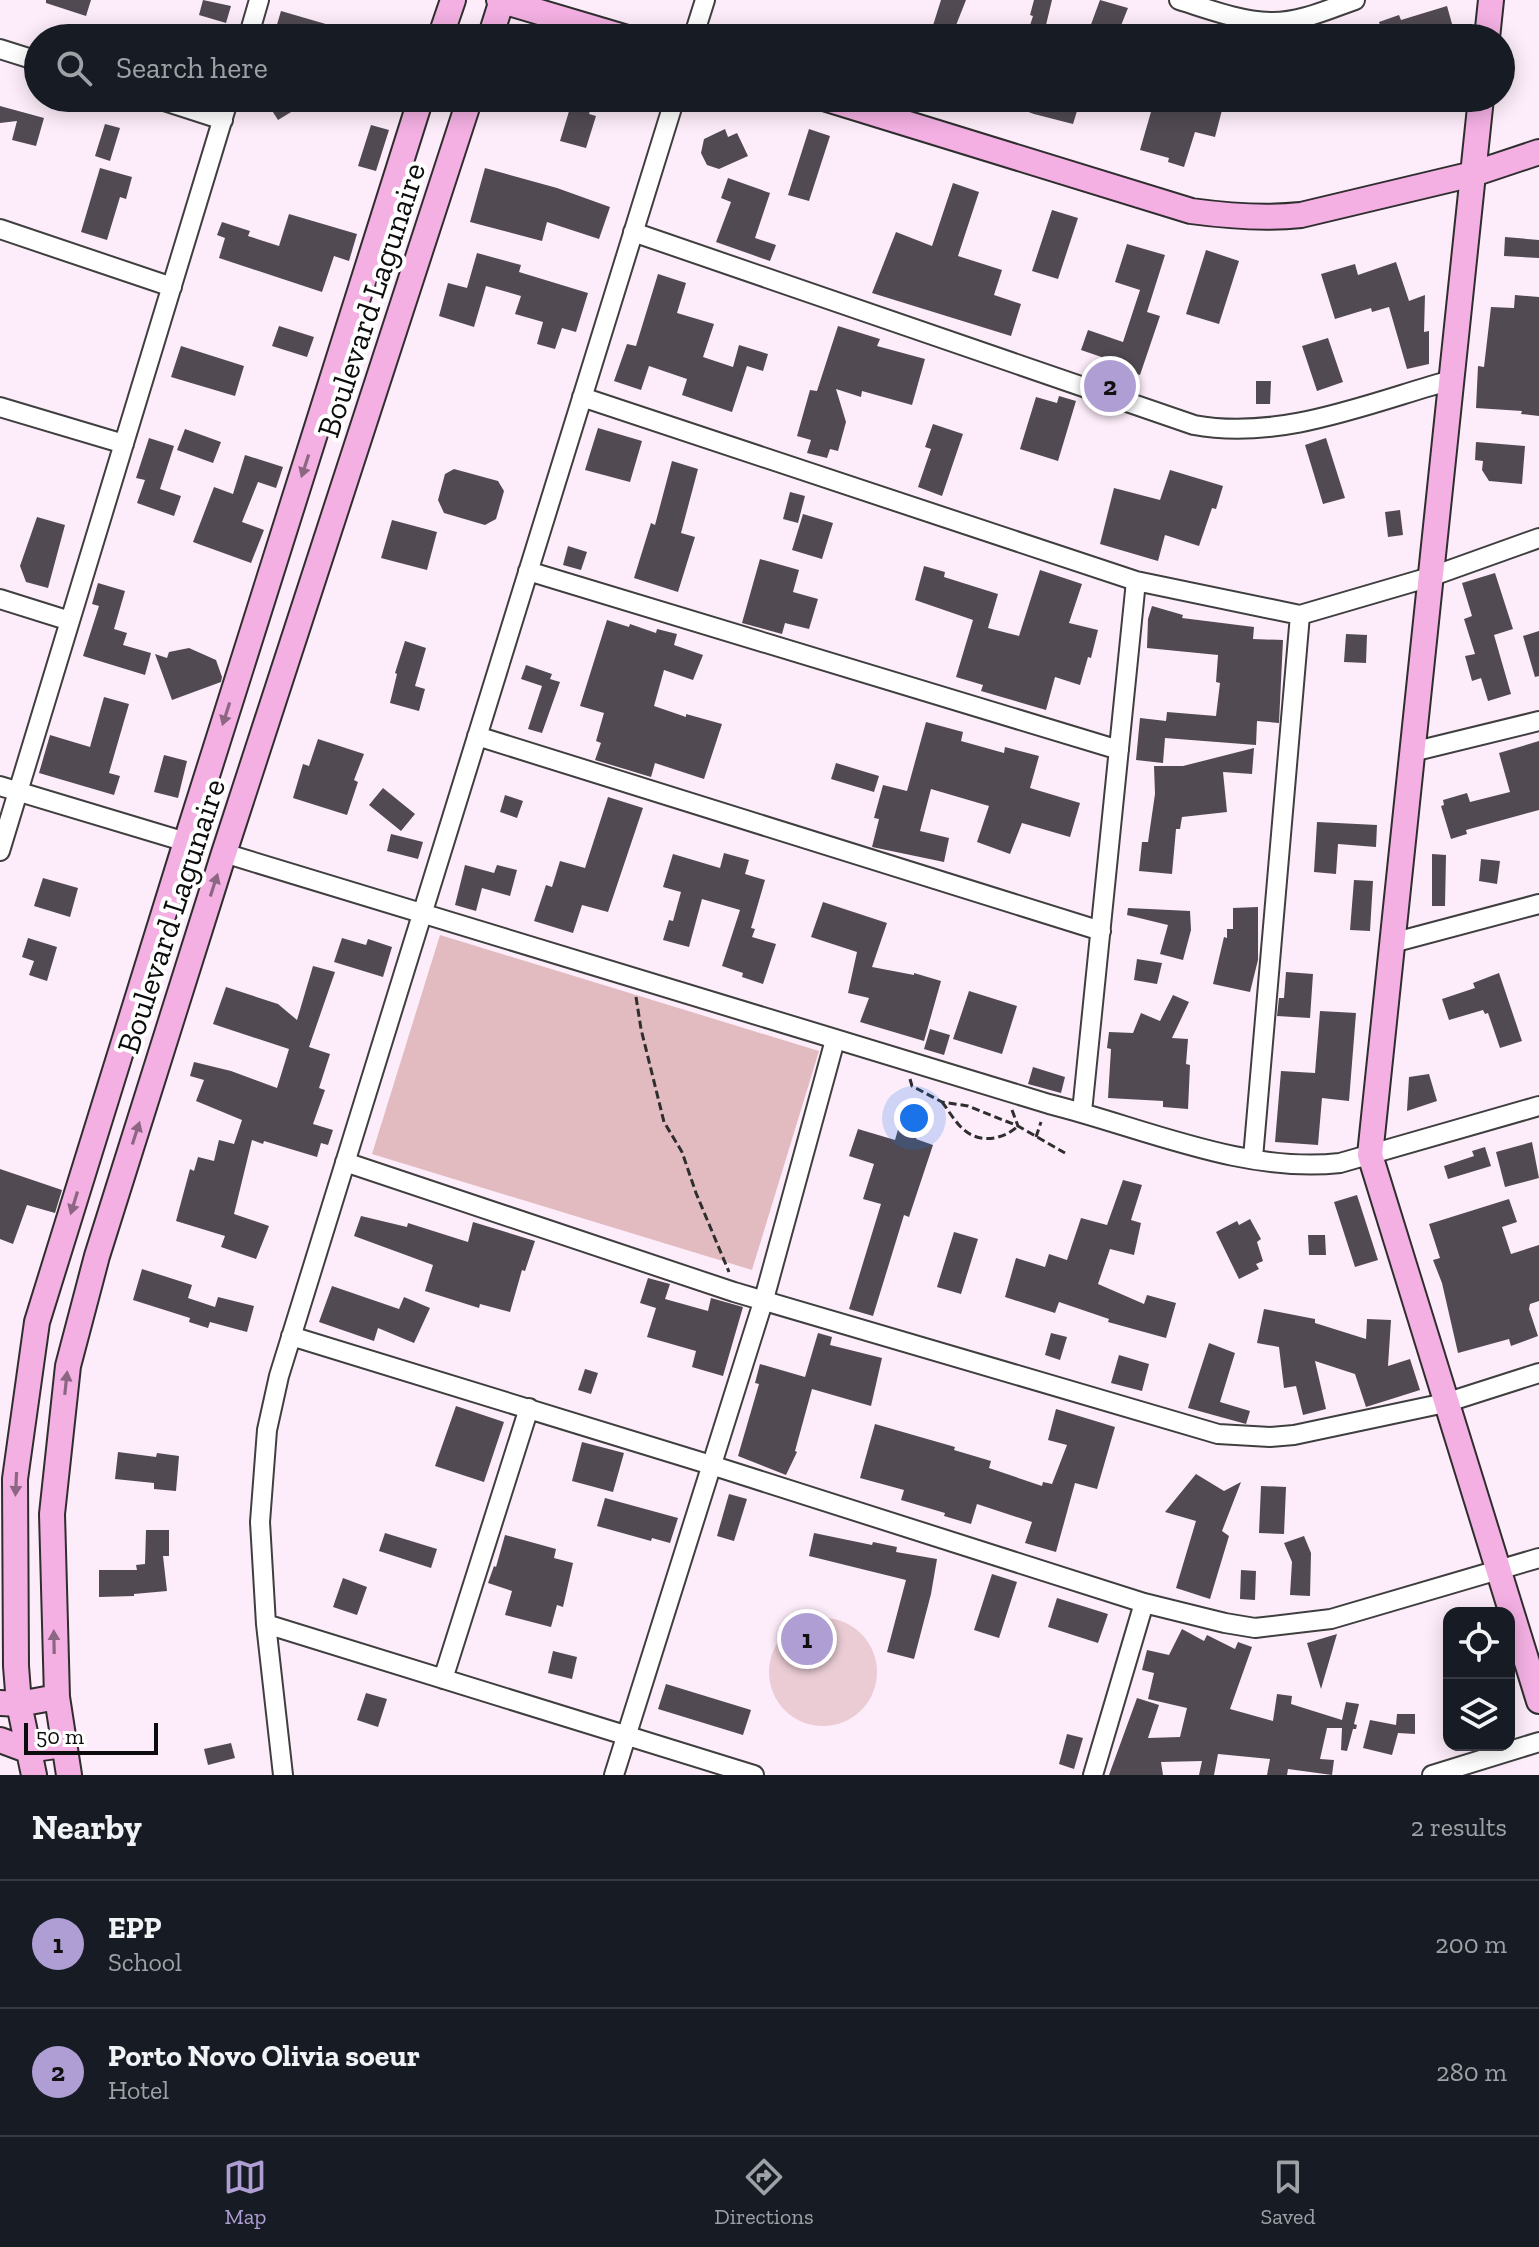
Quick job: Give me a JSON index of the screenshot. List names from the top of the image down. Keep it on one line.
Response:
{"streets":{"main road":["Boulevard Lagunaire"]},"scale_bar":"50 m","page":{"search":"Search here","pins":["2","1"],"scale":"50 m","heading":["Nearby","2 results"],"list":[{"mark":"1","name":"EPP","note":"School","value":"200 m"},{"mark":"2","name":"Porto Novo Olivia soeur","note":"Hotel","value":"280 m"}],"nav":["Map","Directions","Saved"]}}
